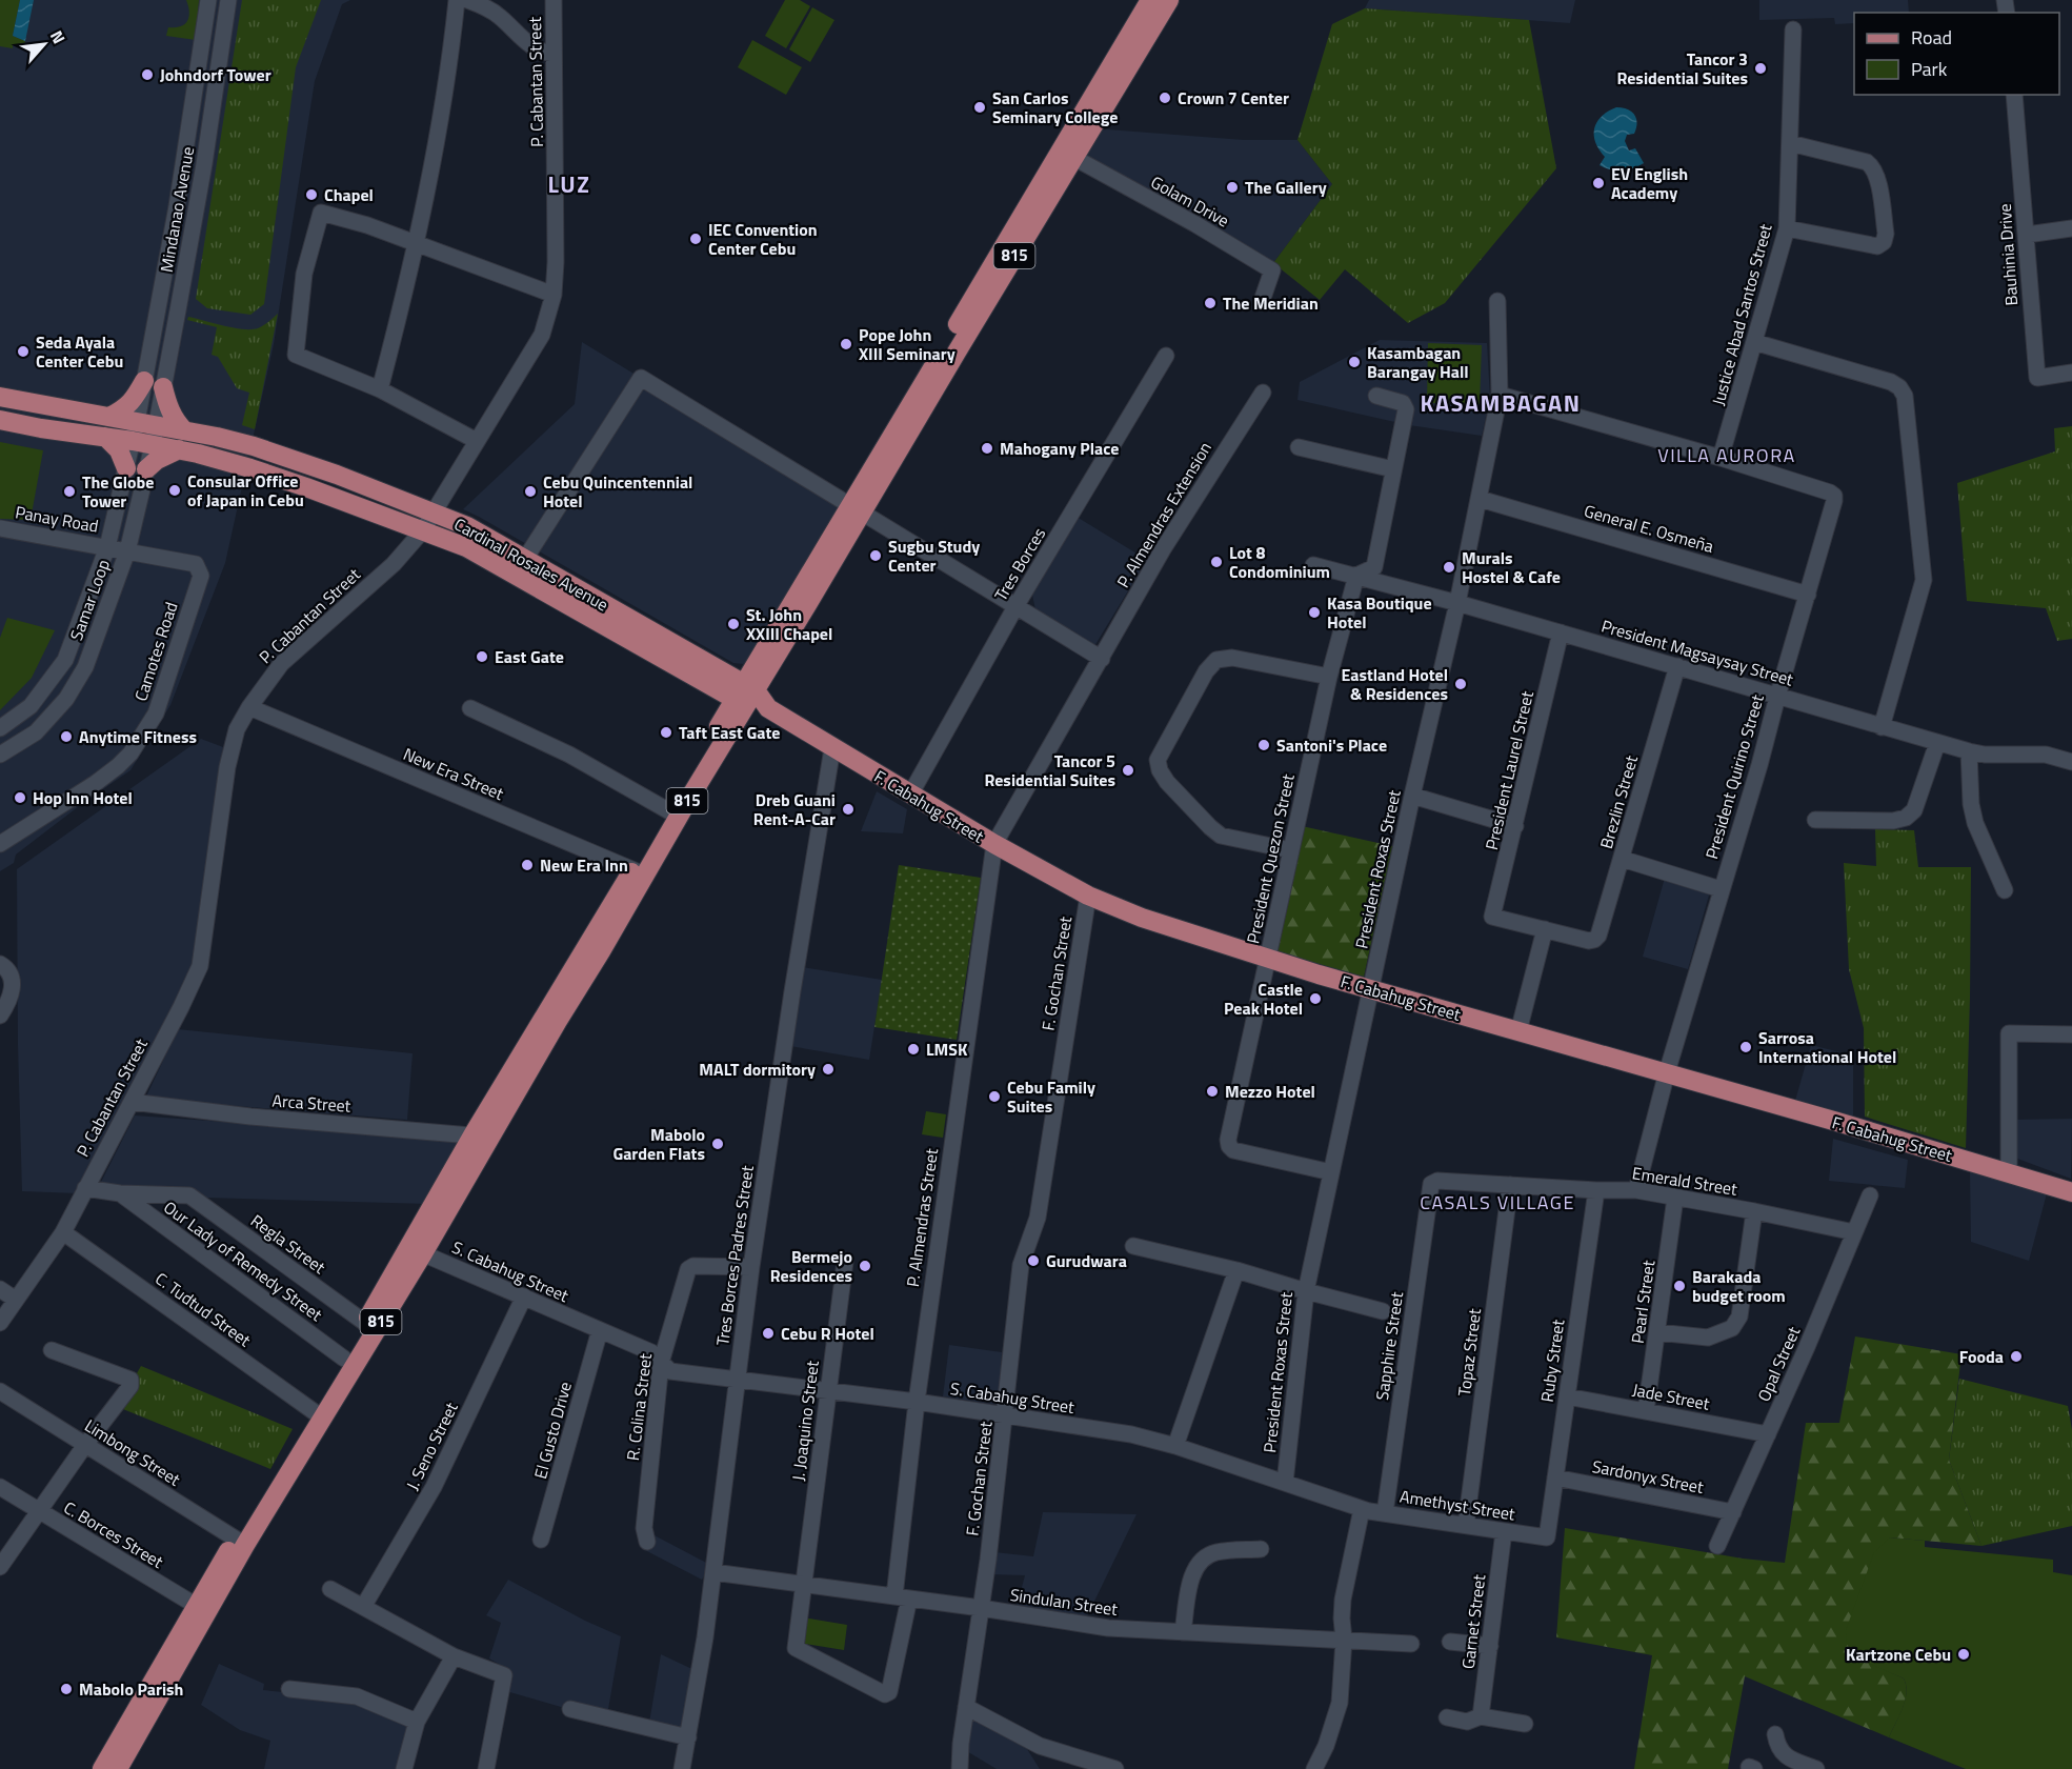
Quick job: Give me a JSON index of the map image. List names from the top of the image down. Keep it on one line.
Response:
{"streets":{"main road":["815","Cardinal Rosales Avenue","F. Cabahug Street"],"street":["P. Cabantan Street","Golam Drive","Mindanao Avenue","Bauhinia Drive","Justice Abad Santos Street","P. Almendras Extension","Panay Road","General E. Osmeña","Tres Borces","Samar Loop","Camotes Road","President Magsaysay Street","President Laurel Street","New Era Street","President Quirino Street","Brezlin Street","President Quezon Street","President Roxas Street","F. Gochan Street","Arca Street","Emerald Street","P. Almendras Street","Regla Street","Tres Borces Padres Street","Our Lady of Remedy Street","S. Cabahug Street","Pearl Street","C. Tudtud Street","Sapphire Street","Topaz Street","Ruby Street","Opal Street","Jade Street","R. Colina Street","J. Joaquino Street","El Gusto Drive","J. Seno Street","Limbong Street","Sardonyx Street","Amethyst Street","C. Borces Street","Sindulan Street","Garnet Street"]},"crossings":[["P. Cabantan Street","Cardinal Rosales Avenue"],["P. Cabantan Street","New Era Street"],["P. Cabantan Street","Arca Street"],["P. Cabantan Street","C. Tudtud Street"],["Golam Drive","815"],["Mindanao Avenue","Cardinal Rosales Avenue"],["Mindanao Avenue","Samar Loop"],["815","Cardinal Rosales Avenue"],["815","New Era Street"],["815","F. Cabahug Street"],["815","Arca Street"],["815","Regla Street"],["815","Our Lady of Remedy Street"],["815","S. Cabahug Street"],["815","C. Tudtud Street"],["815","Limbong Street"],["815","C. Borces Street"],["Justice Abad Santos Street","President Quirino Street"],["P. Almendras Extension","F. Cabahug Street"],["P. Almendras Extension","P. Almendras Street"],["Panay Road","Samar Loop"],["Panay Road","Camotes Road"],["General E. Osmeña","President Quirino Street"],["General E. Osmeña","President Roxas Street"],["Cardinal Rosales Avenue","Samar Loop"],["Cardinal Rosales Avenue","F. Cabahug Street"],["Tres Borces","F. Cabahug Street"],["Samar Loop","Camotes Road"],["President Magsaysay Street","President Laurel Street"],["President Magsaysay Street","President Quirino Street"],["President Magsaysay Street","Brezlin Street"],["President Magsaysay Street","President Quezon Street"],["President Magsaysay Street","President Roxas Street"],["President Laurel Street","Brezlin Street"],["President Quirino Street","F. Cabahug Street"],["President Quirino Street","Emerald Street"],["F. Cabahug Street","President Quezon Street"],["F. Cabahug Street","President Roxas Street"],["F. Cabahug Street","F. Gochan Street"],["F. Cabahug Street","P. Almendras Street"],["F. Cabahug Street","Tres Borces Padres Street"],["President Quezon Street","President Roxas Street"],["President Roxas Street","S. Cabahug Street"],["F. Gochan Street","S. Cabahug Street"],["F. Gochan Street","Sindulan Street"],["Emerald Street","Pearl Street"],["Emerald Street","Sapphire Street"],["Emerald Street","Topaz Street"],["Emerald Street","Ruby Street"],["Emerald Street","Opal Street"],["P. Almendras Street","S. Cabahug Street"],["P. Almendras Street","J. Joaquino Street"],["P. Almendras Street","Sindulan Street"],["Regla Street","Our Lady of Remedy Street"],["Tres Borces Padres Street","S. Cabahug Street"],["Tres Borces Padres Street","R. Colina Street"],["Tres Borces Padres Street","Sindulan Street"],["S. Cabahug Street","R. Colina Street"],["S. Cabahug Street","J. Joaquino Street"],["S. Cabahug Street","El Gusto Drive"],["S. Cabahug Street","J. Seno Street"],["S. Cabahug Street","Amethyst Street"],["Pearl Street","Jade Street"],["Sapphire Street","Amethyst Street"],["Topaz Street","Amethyst Street"],["Ruby Street","Jade Street"],["Ruby Street","Sardonyx Street"],["Ruby Street","Amethyst Street"],["Opal Street","Jade Street"],["Opal Street","Sardonyx Street"],["J. Joaquino Street","Sindulan Street"],["Amethyst Street","Garnet Street"]],"districts":["LUZ","KASAMBAGAN","VILLA AURORA","CASALS VILLAGE"],"places":["Tancor 3 Residential Suites","Johndorf Tower","Crown 7 Center","San Carlos Seminary College","EV English Academy","The Gallery","Chapel","IEC Convention Center Cebu","The Meridian","Pope John XIII Seminary","Seda Ayala Center Cebu","Kasambagan Barangay Hall","Mahogany Place","Consular Office of Japan in Cebu","The Globe Tower","Cebu Quincentennial Hotel","Sugbu Study Center","Lot 8 Condominium","Murals Hostel & Cafe","Kasa Boutique Hotel","St. John XXIII Chapel","East Gate","Eastland Hotel & Residences","Taft East Gate","Anytime Fitness","Santoni's Place","Tancor 5 Residential Suites","Hop Inn Hotel","Dreb Guani Rent-A-Car","New Era Inn","Castle Peak Hotel","Sarrosa International Hotel","LMSK","MALT dormitory","Mezzo Hotel","Cebu Family Suites","Mabolo Garden Flats","Gurudwara","Bermejo Residences","Barakada budget room","Cebu R Hotel","Fooda","Kartzone Cebu","Mabolo Parish"],"legend":["Road","Park"],"north":"top right"}
